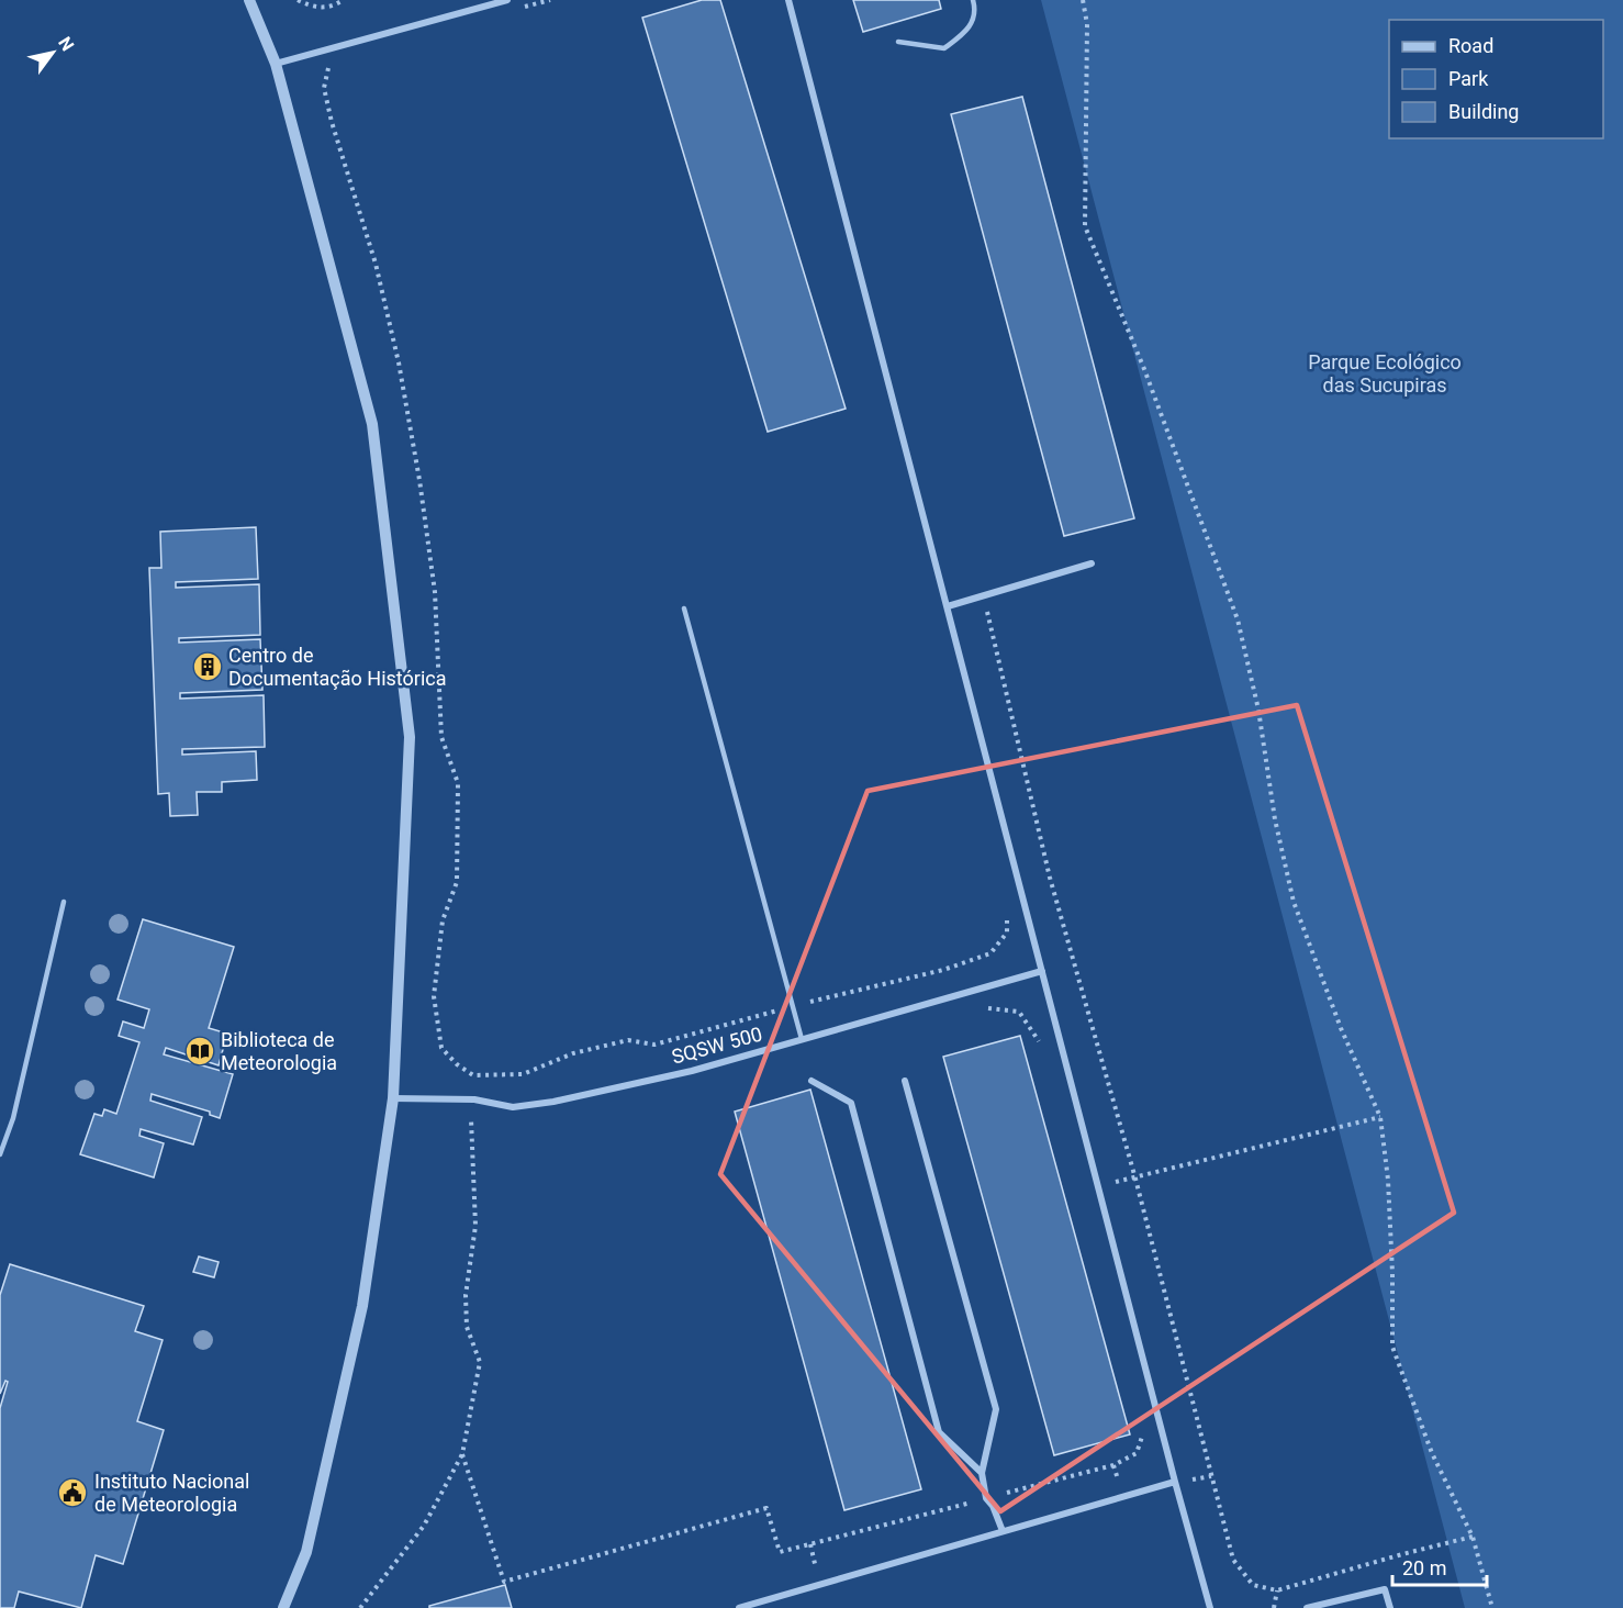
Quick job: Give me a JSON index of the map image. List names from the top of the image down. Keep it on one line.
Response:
{"streets":{"street":["SQSW 500"]},"parks":["Parque Ecológico das Sucupiras"],"places":{"building":["Centro de Documentação Histórica"],"library":["Biblioteca de Meteorologia"],"public building":["Instituto Nacional de Meteorologia"]},"legend":["Road","Park","Building"],"scale_bar":"20 m","north":"top right"}
